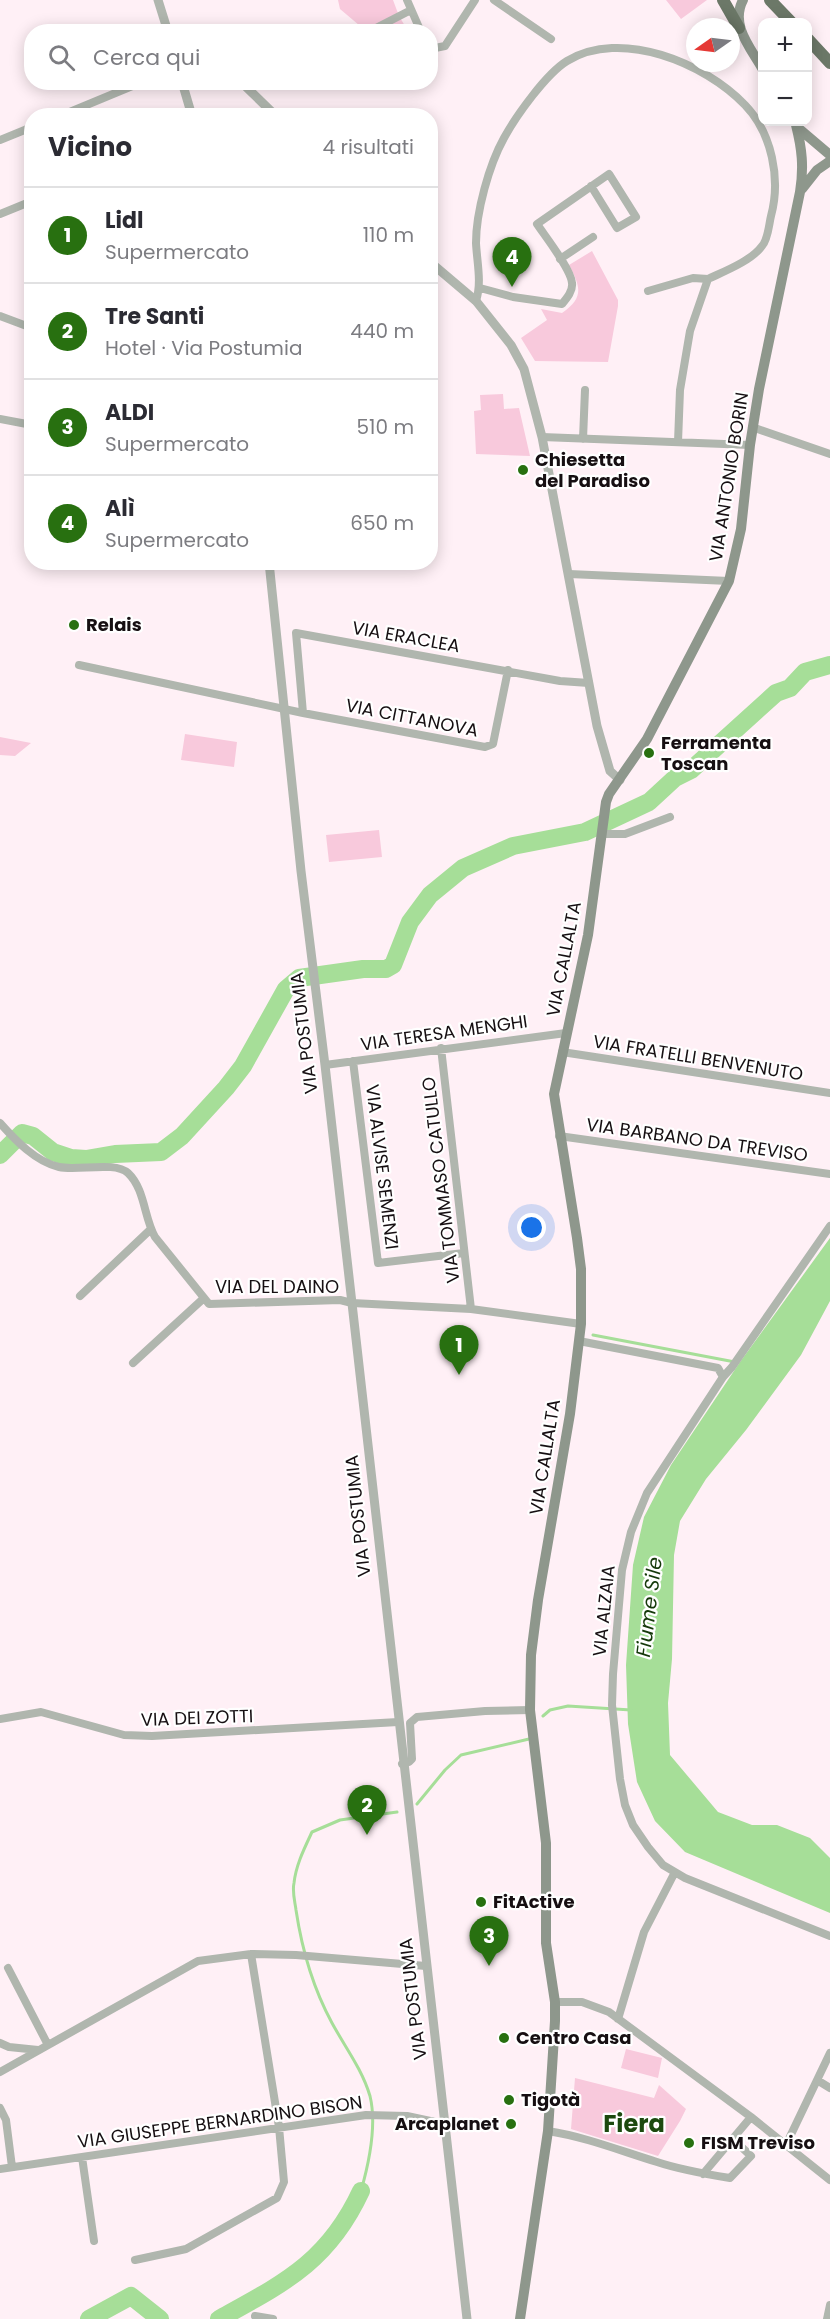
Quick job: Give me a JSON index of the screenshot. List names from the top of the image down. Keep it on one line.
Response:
{"streets":{"main road":["VIA ANTONIO BORIN","VIA CALLALTA"],"street":["VIA ERACLEA","VIA CITTANOVA","VIA POSTUMIA","VIA TERESA MENGHI","VIA FRATELLI BENVENUTO","VIA BARBANO DA TREVISO","VIA ALVISE SEMENZI","VIA TOMMASO CATULLO","VIA DEL DAINO","VIA ALZAIA","VIA DEI ZOTTI","VIA GIUSEPPE BERNARDINO BISON"]},"crossings":[["VIA ANTONIO BORIN","VIA CALLALTA"],["VIA ERACLEA","VIA CITTANOVA"],["VIA CITTANOVA","VIA POSTUMIA"],["VIA CALLALTA","VIA TERESA MENGHI"],["VIA CALLALTA","VIA FRATELLI BENVENUTO"],["VIA CALLALTA","VIA BARBANO DA TREVISO"],["VIA CALLALTA","VIA DEL DAINO"],["VIA POSTUMIA","VIA TERESA MENGHI"],["VIA POSTUMIA","VIA DEL DAINO"],["VIA POSTUMIA","VIA DEI ZOTTI"],["VIA POSTUMIA","VIA GIUSEPPE BERNARDINO BISON"],["VIA TERESA MENGHI","VIA ALVISE SEMENZI"],["VIA TERESA MENGHI","VIA TOMMASO CATULLO"],["VIA ALVISE SEMENZI","VIA TOMMASO CATULLO"],["VIA TOMMASO CATULLO","VIA DEL DAINO"]],"districts":["Fiera"],"water":["Fiume Sile"],"places":["Chiesetta del Paradiso","Relais","Ferramenta Toscan","FitActive","Centro Casa","Tigotà","Arcaplanet","FISM Treviso"],"north":"left","page":{"map_buttons":["+","−"],"search":"Cerca qui","heading":["Vicino","4 risultati"],"list":[{"mark":"1","name":"Lidl","note":"Supermercato","value":"110 m"},{"mark":"2","name":"Tre Santi","note":"Hotel · Via Postumia","value":"440 m"},{"mark":"3","name":"ALDI","note":"Supermercato","value":"510 m"},{"mark":"4","name":"Alì","note":"Supermercato","value":"650 m"}],"pins":["4","1","2","3"]}}
